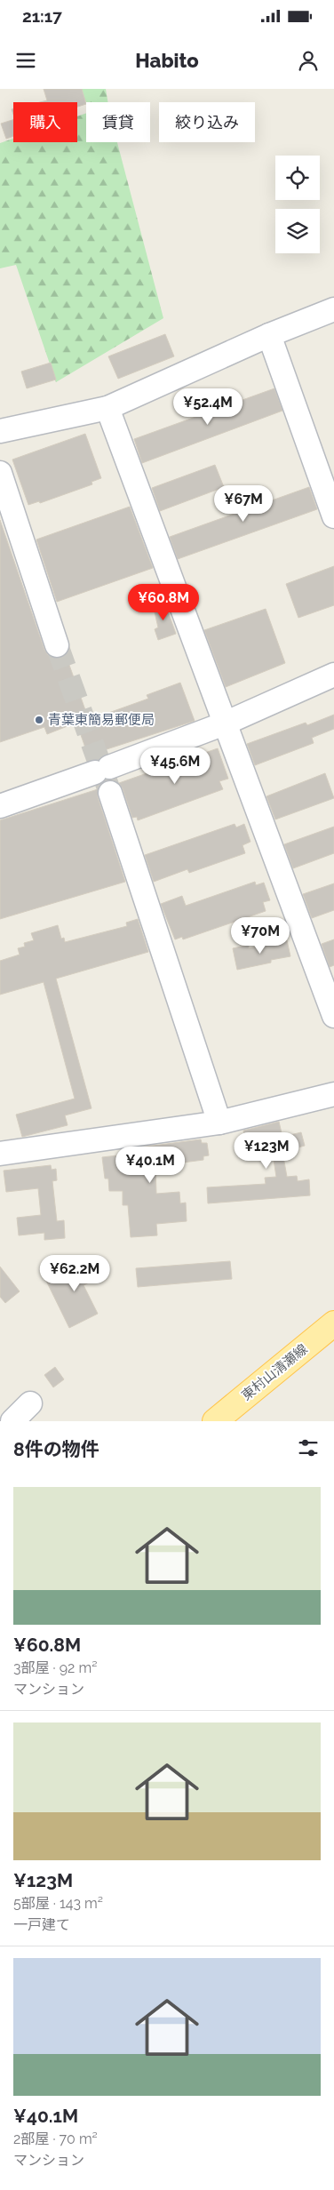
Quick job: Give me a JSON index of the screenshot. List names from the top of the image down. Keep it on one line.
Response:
{"streets":{"main road":["東村山清瀬線"]},"places":["青葉東簡易郵便局"],"page":{"status":"21:17","header":"Habito","chip":["購入","賃貸","絞り込み"],"price":["¥52.4M","¥67M","¥60.8M","¥45.6M","¥70M","¥123M","¥40.1M","¥62.2M"],"heading":"8件の物件","list":[{"name":"¥60.8M","note":"3部屋 · 92 m² · マンション"},{"name":"¥123M","note":"5部屋 · 143 m² · 一戸建て"},{"name":"¥40.1M","note":"2部屋 · 70 m² · マンション"}]}}
